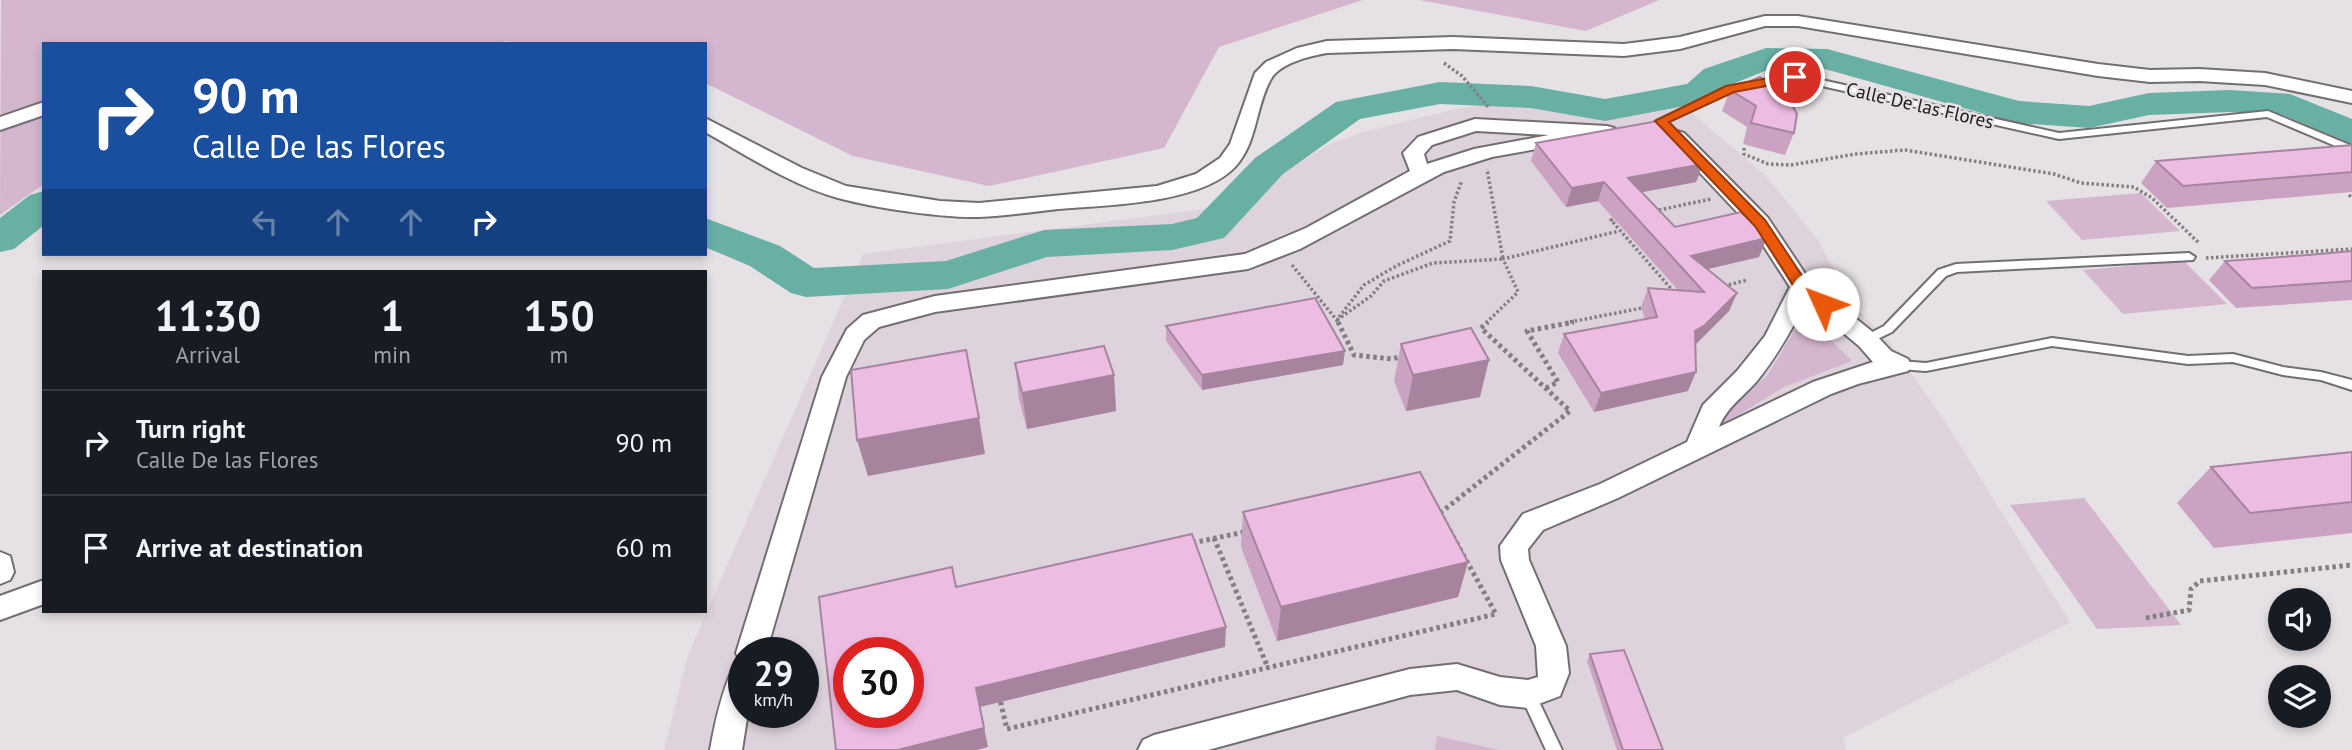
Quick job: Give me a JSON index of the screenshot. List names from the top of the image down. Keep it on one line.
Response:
{"streets":{"lane":["Calle De las Flores"]},"page":{"turn":["90 m","Calle De las Flores"],"eta":["11:30","Arrival","1","min","150","m"],"list":[{"name":"Turn right","note":"Calle De las Flores","value":"90 m"},{"name":"Arrive at destination","value":"60 m"}],"speed":"29 km/h","limit":"30"}}
